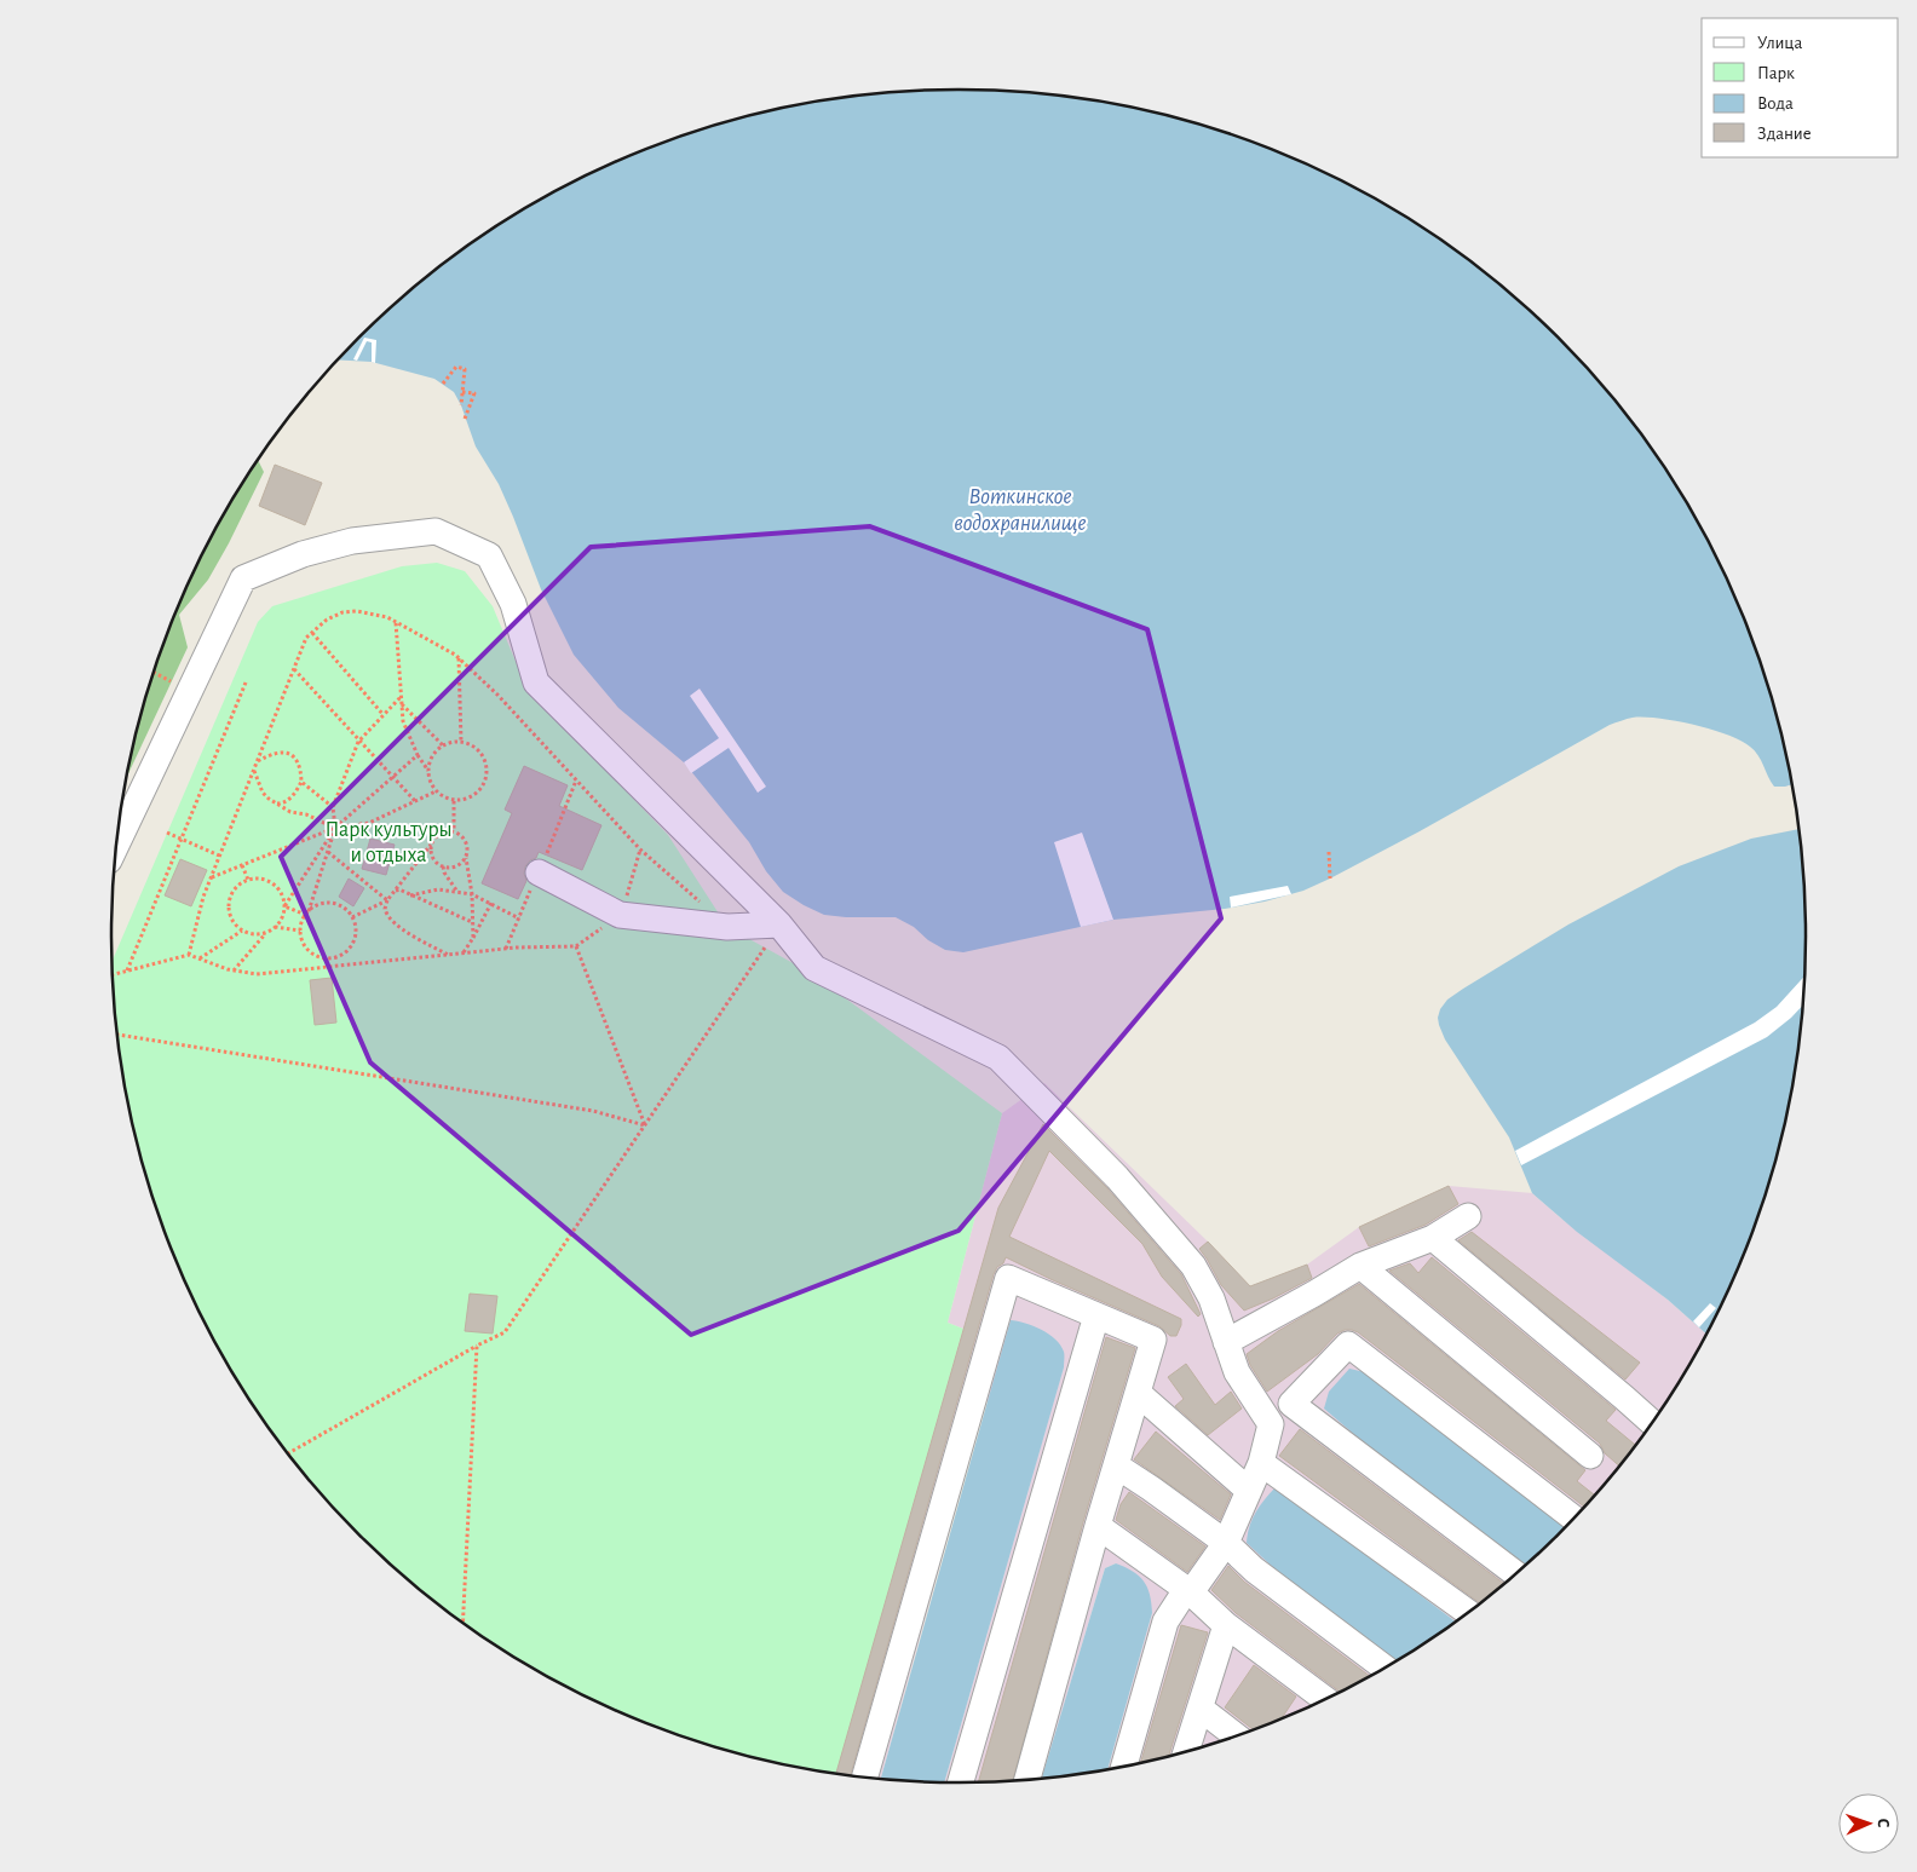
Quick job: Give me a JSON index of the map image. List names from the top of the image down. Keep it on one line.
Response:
{"water":["Воткинское водохранилище"],"parks":["Парк культуры и отдыха"],"legend":["Улица","Парк","Вода","Здание"],"north":"right"}
